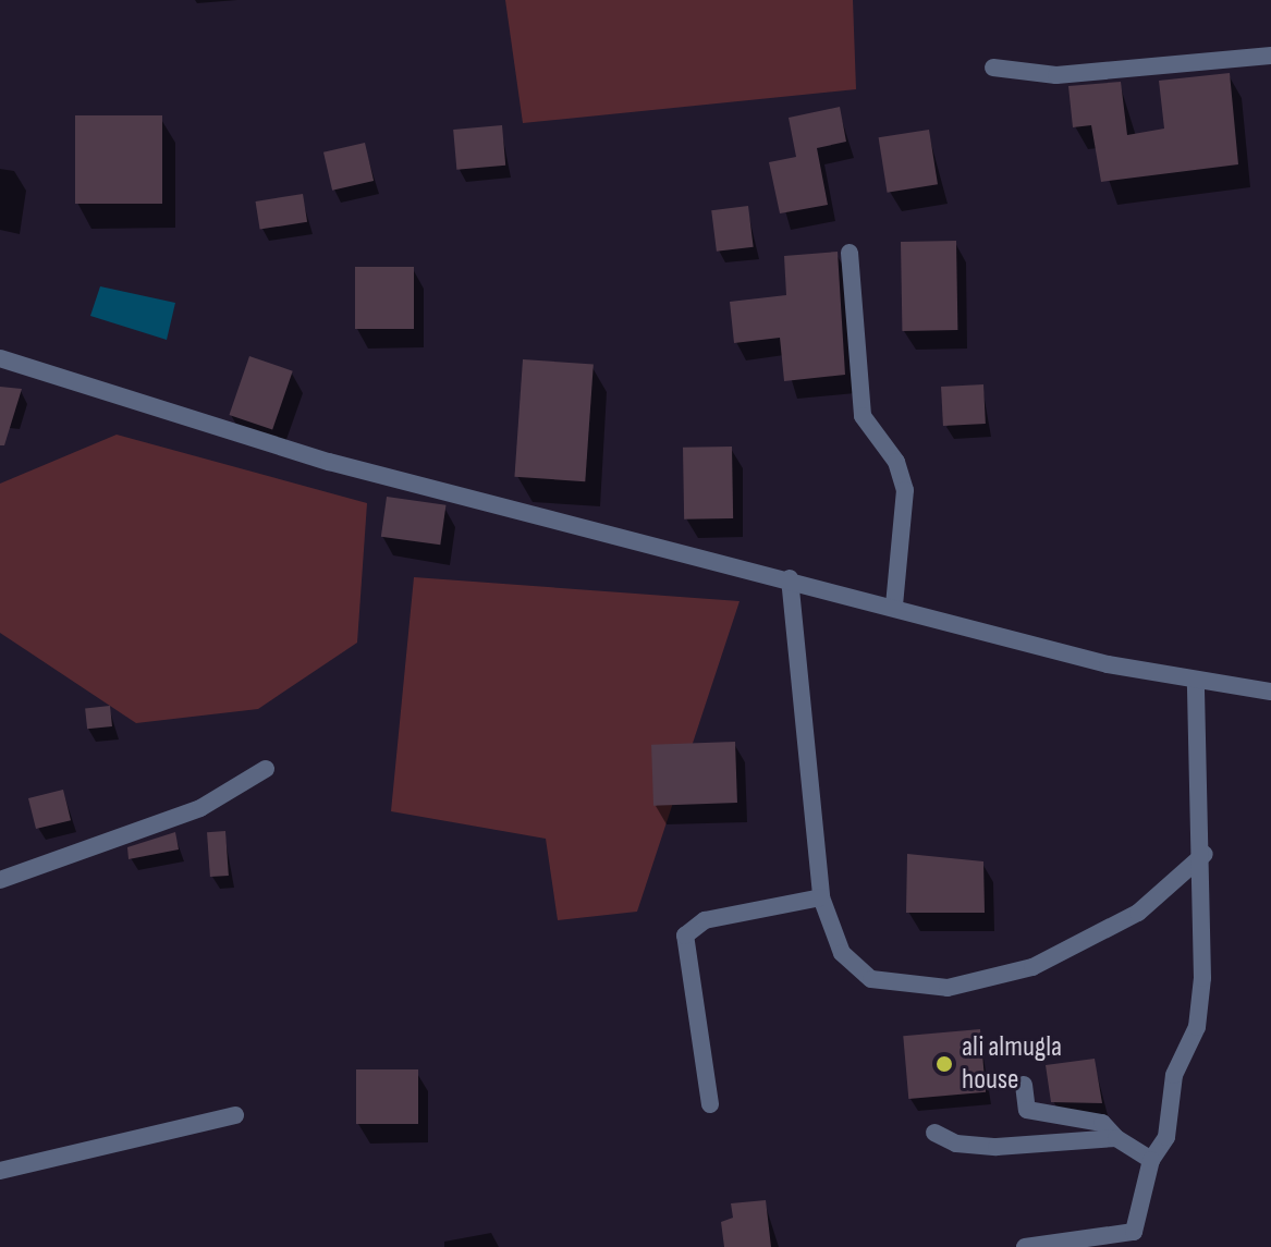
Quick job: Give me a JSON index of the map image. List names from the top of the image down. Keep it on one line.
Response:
{"places":["ali almugla house"]}
